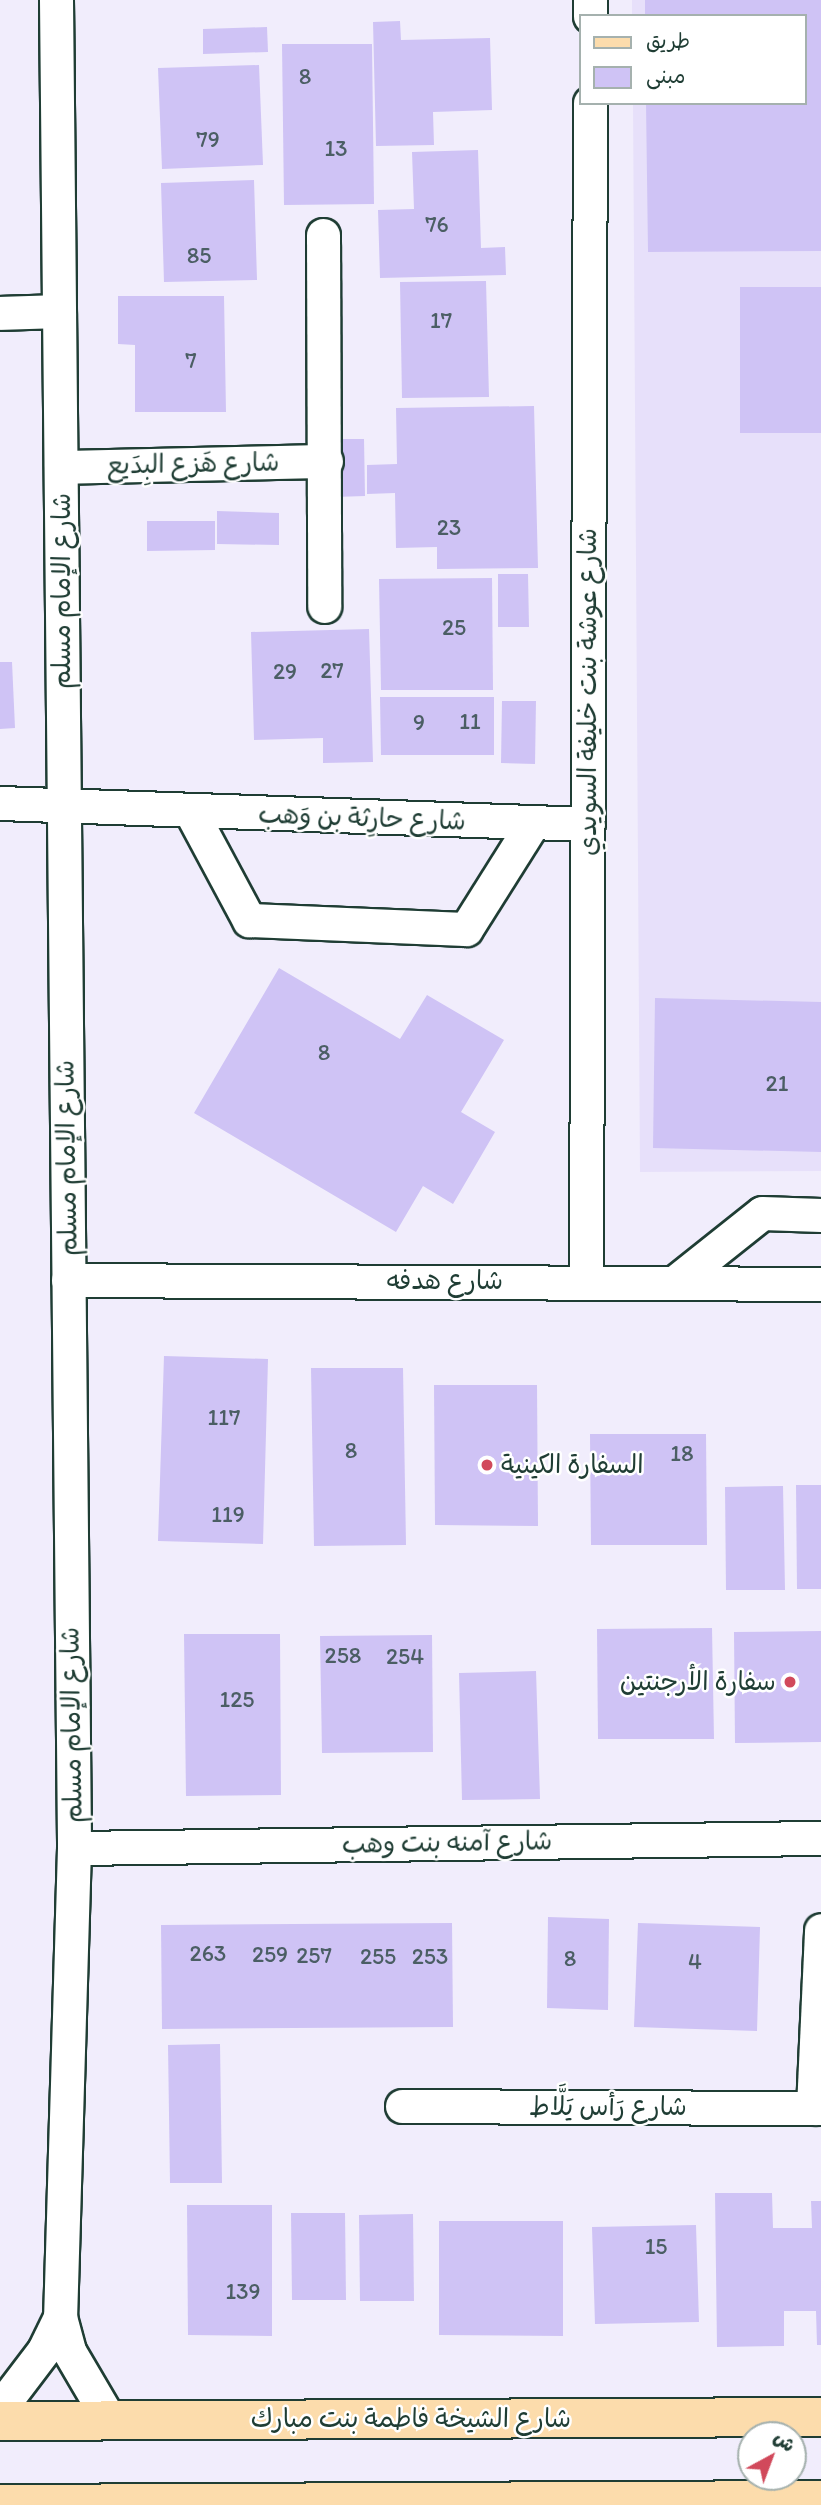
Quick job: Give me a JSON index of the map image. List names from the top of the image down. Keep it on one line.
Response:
{"streets":{"main road":["شارع الشيخة فاطمة بنت مبارك"],"street":["شارع هَزع البِدَيع","شارع الإمام مسلم","شارع عوشة بنت خليفة السويدي","شارع حارِثة بن وَهب","شارع هدفه","شارع آمنه بنت وهب","شارع رَأس يَلَّاط"]},"crossings":[["شارع هَزع البِدَيع","شارع الإمام مسلم"],["شارع الإمام مسلم","شارع حارِثة بن وَهب"],["شارع الإمام مسلم","شارع هدفه"],["شارع الإمام مسلم","شارع آمنه بنت وهب"],["شارع الإمام مسلم","شارع الشيخة فاطمة بنت مبارك"],["شارع عوشة بنت خليفة السويدي","شارع حارِثة بن وَهب"],["شارع عوشة بنت خليفة السويدي","شارع هدفه"]],"places":["السفارة الكينية","سفارة الأرجنتين"],"house_numbers":["8","79","13","76","85","17","7","23","25","27","29","11","9","8","21","117","8","18","119","258","254","125","263","259","257","255","253","8","4","15","139"],"legend":["طريق","مبنى"],"north":"top right"}
